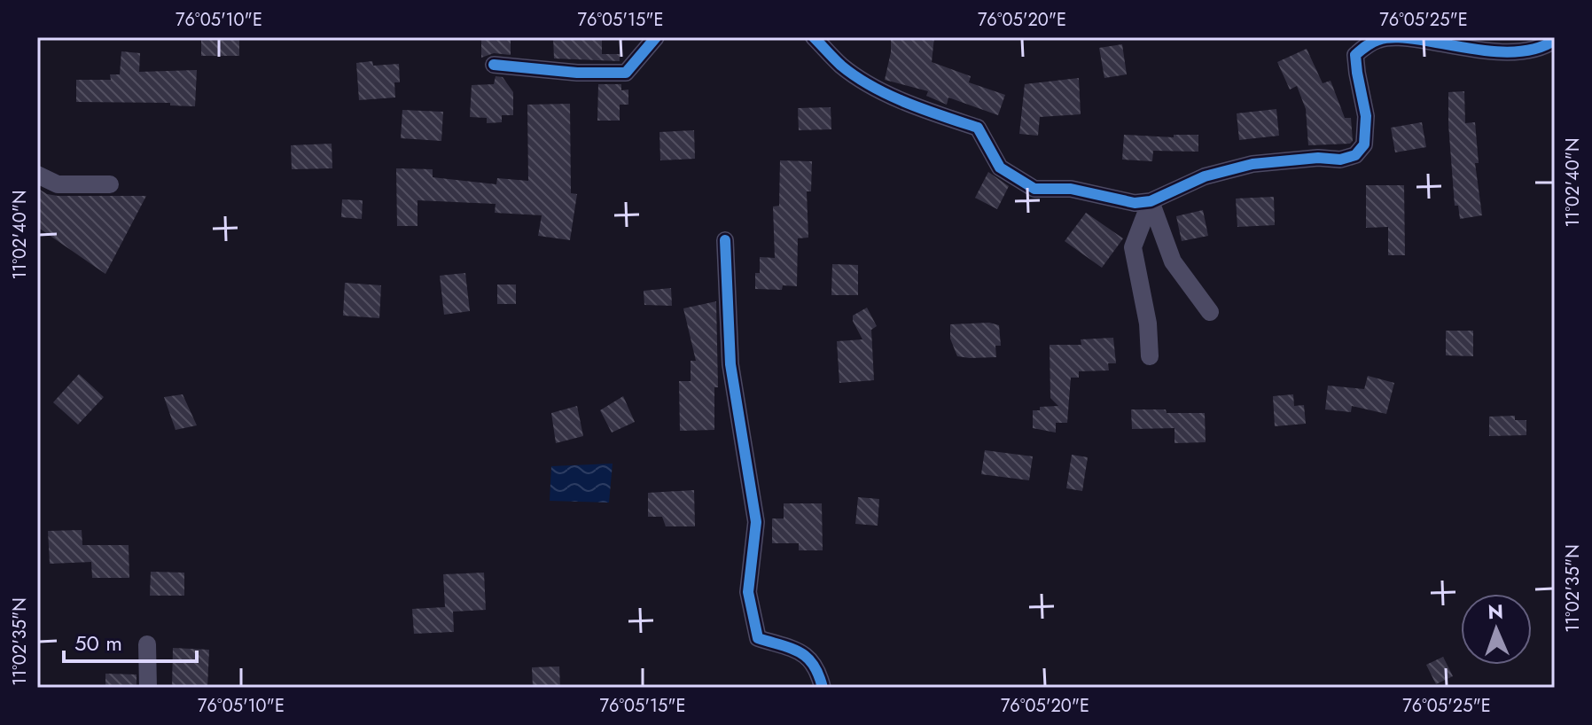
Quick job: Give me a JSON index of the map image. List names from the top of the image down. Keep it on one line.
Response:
{"scale_bar":"50 m","north":"top","coordinates":["76°05'10\"E","76°05'15\"E","76°05'20\"E","76°05'25\"E","11°02'40\"N","11°02'35\"N"]}
